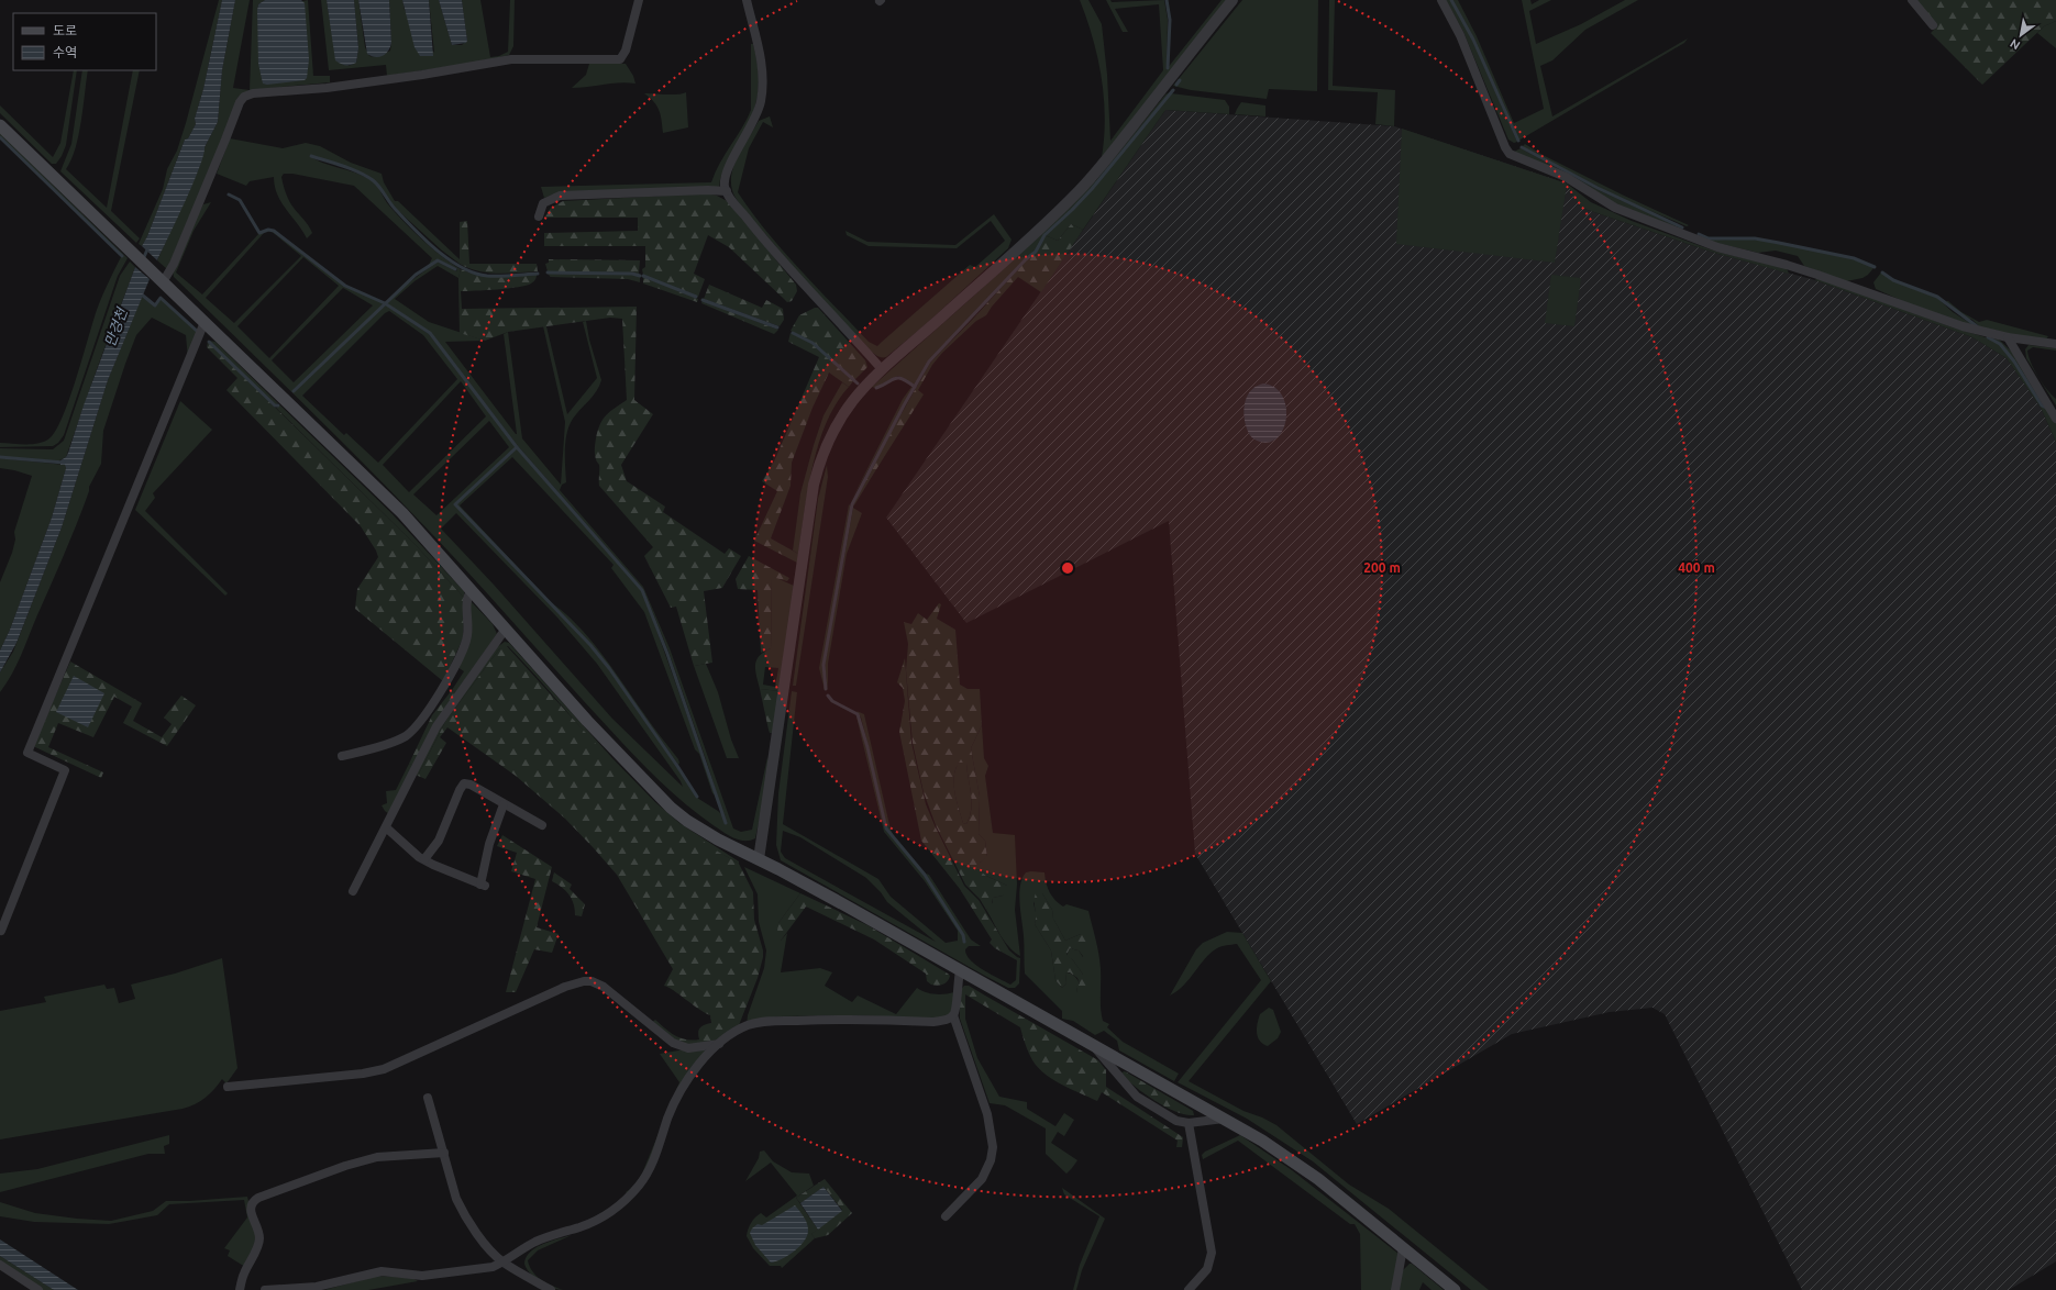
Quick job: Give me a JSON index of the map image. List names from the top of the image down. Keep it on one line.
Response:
{"water":["만겅천"],"legend":["도로","수역"],"north":"bottom left","rings":["200 m","400 m"]}
